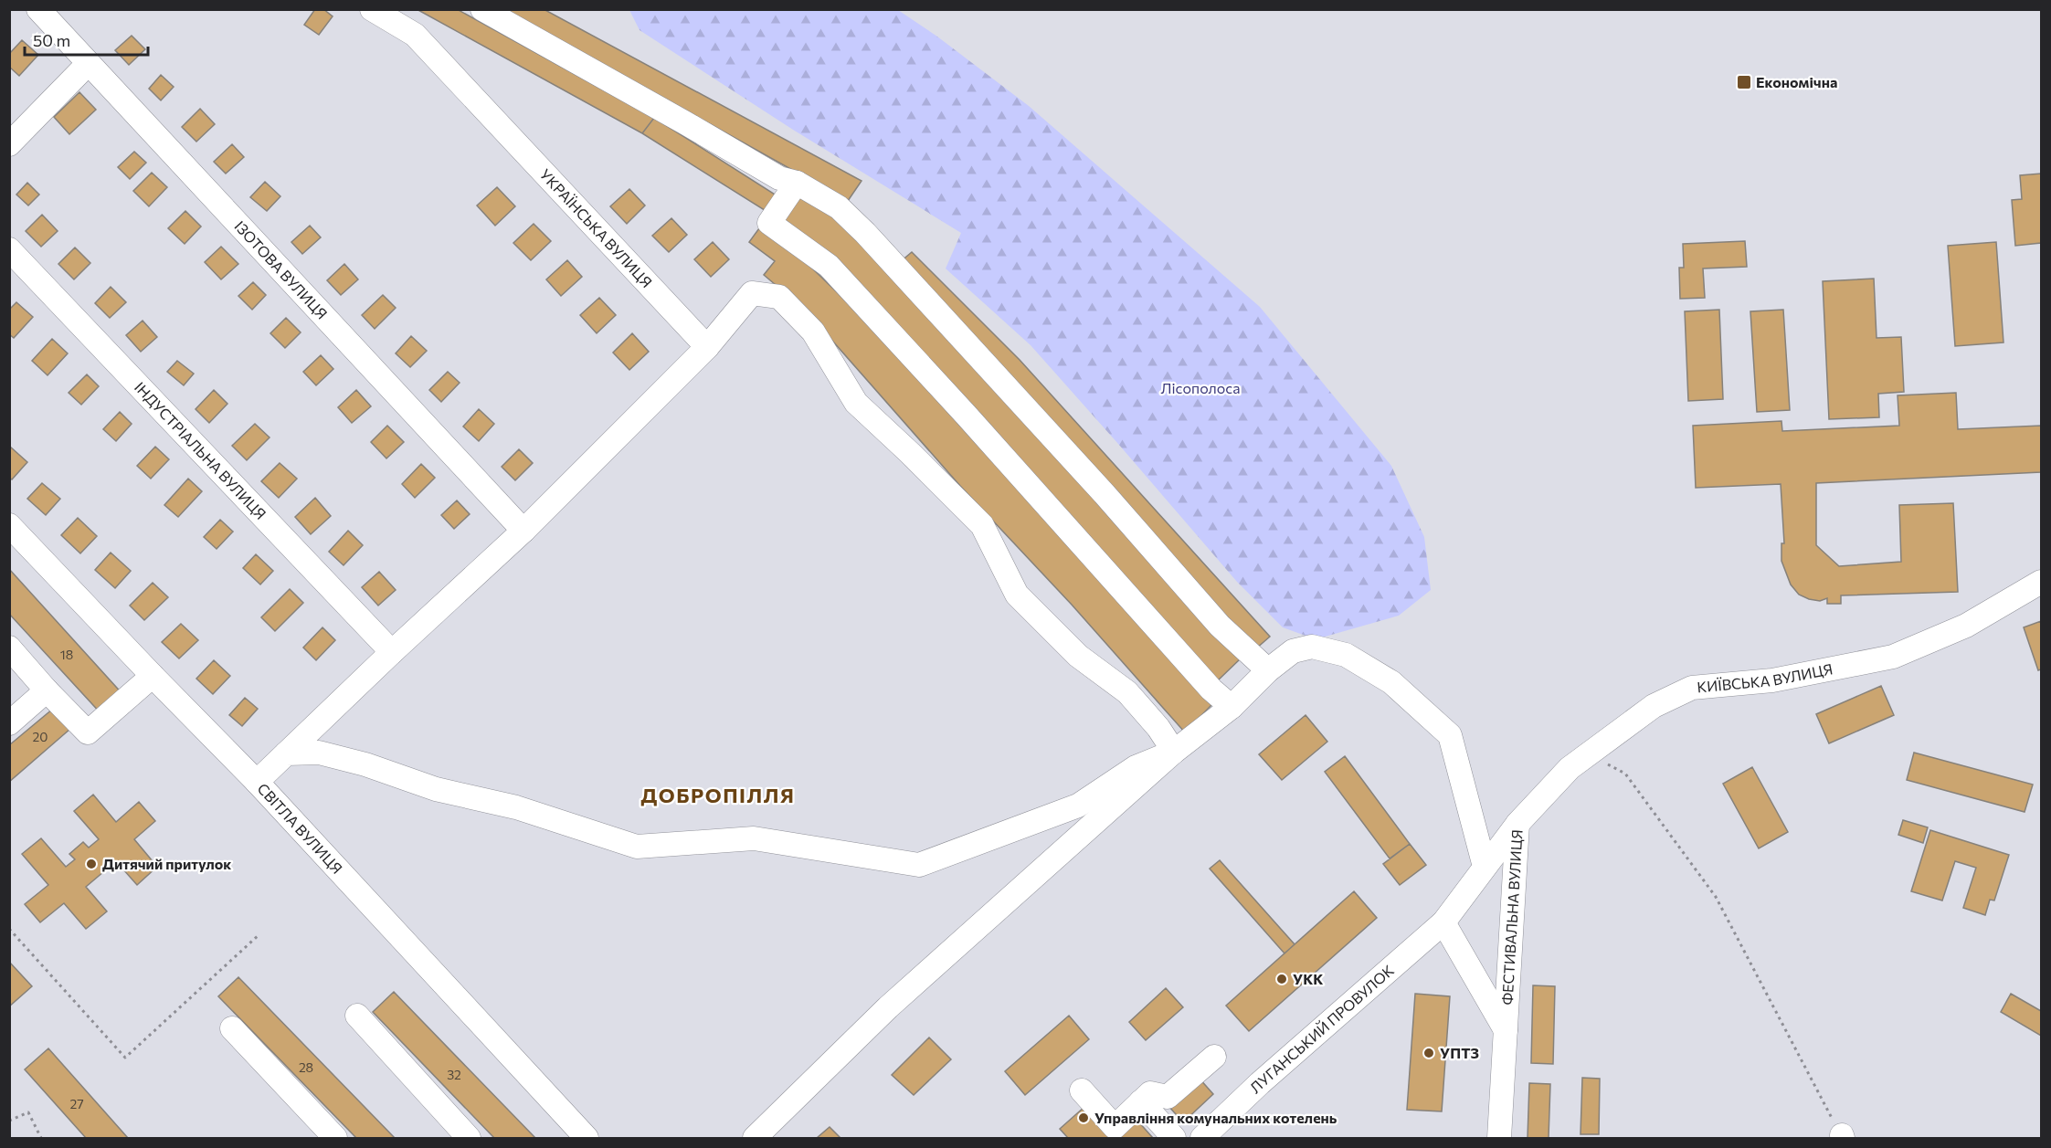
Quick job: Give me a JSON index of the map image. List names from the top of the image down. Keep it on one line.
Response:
{"streets":{"street":["УКРАЇНСЬКА ВУЛИЦЯ","ІЗОТОВА ВУЛИЦЯ","ІНДУСТРІАЛЬНА ВУЛИЦЯ","КИЇВСЬКА ВУЛИЦЯ","СВІТЛА ВУЛИЦЯ","ФЕСТИВАЛЬНА ВУЛИЦЯ","ЛУГАНСЬКИЙ ПРОВУЛОК"]},"crossings":[["КИЇВСЬКА ВУЛИЦЯ","ФЕСТИВАЛЬНА ВУЛИЦЯ"],["ФЕСТИВАЛЬНА ВУЛИЦЯ","ЛУГАНСЬКИЙ ПРОВУЛОК"]],"districts":["ДОБРОПІЛЛЯ"],"parks":["Лісополоса"],"places":{"transit":["Економічна"],"other":["Дитячий притулок","УКК","УПТЗ","Управління комунальних котелень"]},"house_numbers":["18","20","28","32","27"],"scale_bar":"50 m"}
